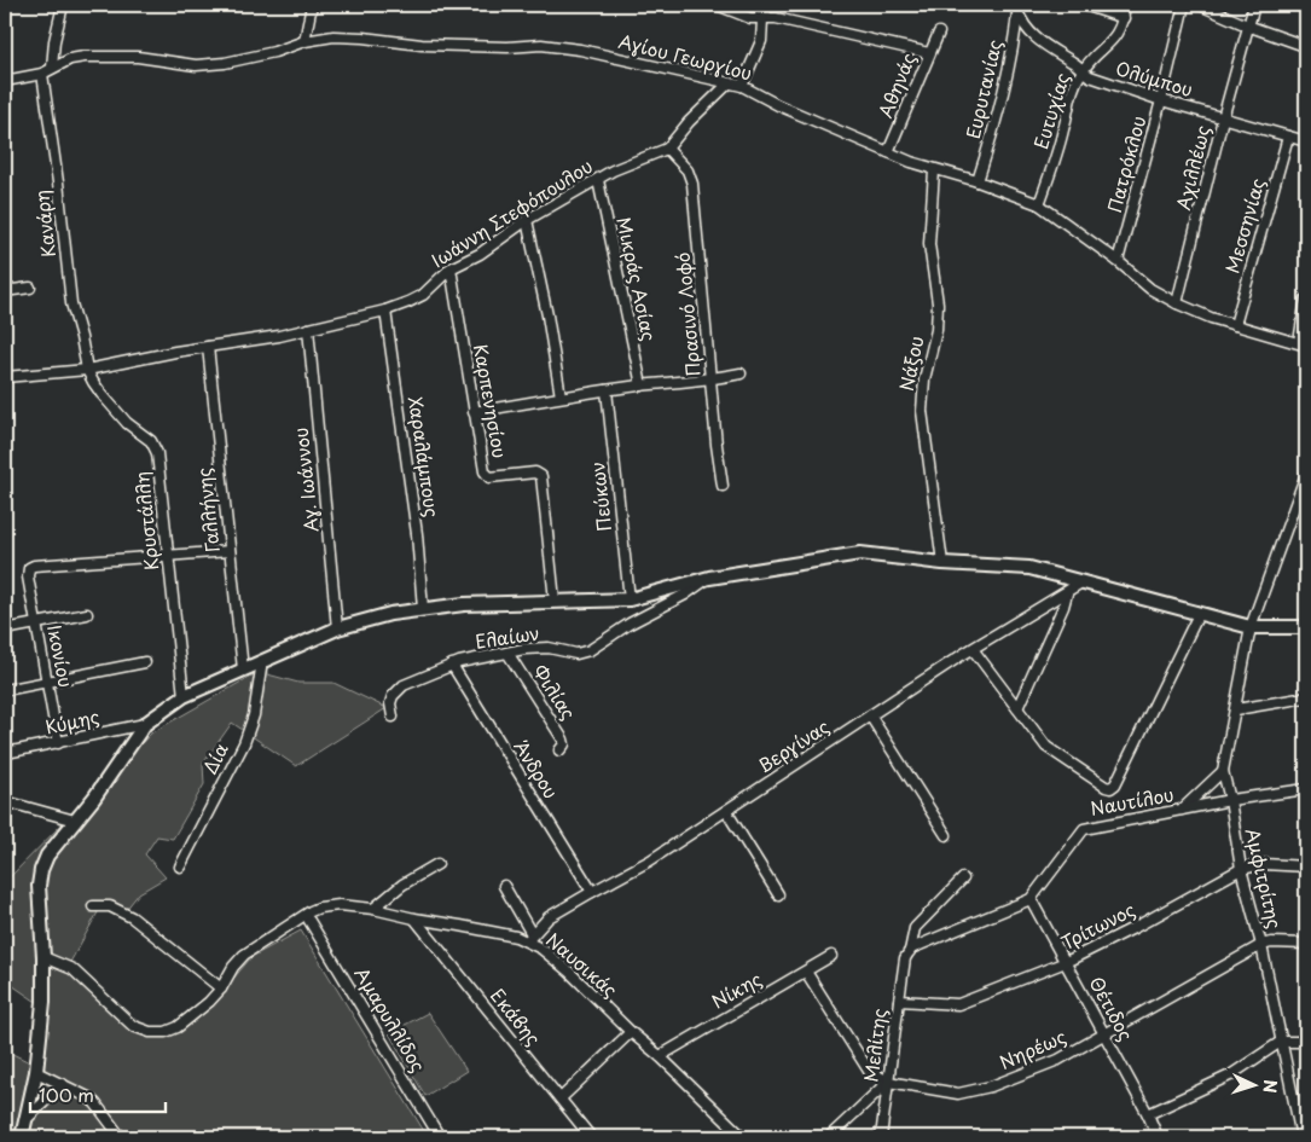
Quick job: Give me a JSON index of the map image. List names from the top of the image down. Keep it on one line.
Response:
{"streets":{"street":["Αγίου Γεωργίου","Ολύμπου","Αθηνάς","Ευρυτανίας","Ευτυχίας","Πατρόκλου","Αχιλλέως","Ιωάννη Στεφόπουλου","Κανάρη","Μεσσηνίας","Μικράς Ασίας","Πρασινό Λοφό","Νάξου","Καρπενησίου","Χαραλάμπους","Αγ. Ιωάννου","Πεύκων","Γαλλήνης","Κρυστάλλη","Ελαίων","Ικονίου","Φιλίας","Κύμης","Βεργίνας","Δία","Άνδρου","Ναυτίλου","Αμφιτρίτης","Τρίτωνος","Ναυσικάς","Νίκης","Θέτιδος","Εκάβης","Αμαρυλλίδος","Μελίτης","Νηρέως"]},"crossings":[["Αγίου Γεωργίου","Αθηνάς"],["Αγίου Γεωργίου","Ευρυτανίας"],["Αγίου Γεωργίου","Ευτυχίας"],["Αγίου Γεωργίου","Πατρόκλου"],["Αγίου Γεωργίου","Αχιλλέως"],["Αγίου Γεωργίου","Ιωάννη Στεφόπουλου"],["Αγίου Γεωργίου","Κανάρη"],["Αγίου Γεωργίου","Μεσσηνίας"],["Αγίου Γεωργίου","Νάξου"],["Ολύμπου","Ευρυτανίας"],["Ολύμπου","Ευτυχίας"],["Ολύμπου","Πατρόκλου"],["Ολύμπου","Αχιλλέως"],["Ολύμπου","Μεσσηνίας"],["Ιωάννη Στεφόπουλου","Κανάρη"],["Ιωάννη Στεφόπουλου","Μικράς Ασίας"],["Ιωάννη Στεφόπουλου","Πρασινό Λοφό"],["Ιωάννη Στεφόπουλου","Καρπενησίου"],["Ιωάννη Στεφόπουλου","Χαραλάμπους"],["Ιωάννη Στεφόπουλου","Αγ. Ιωάννου"],["Ιωάννη Στεφόπουλου","Γαλλήνης"],["Ιωάννη Στεφόπουλου","Κρυστάλλη"],["Κανάρη","Κρυστάλλη"],["Κρυστάλλη","Ικονίου"],["Ελαίων","Φιλίας"],["Ελαίων","Άνδρου"],["Ικονίου","Κύμης"],["Βεργίνας","Άνδρου"],["Βεργίνας","Ναυσικάς"],["Ναυτίλου","Αμφιτρίτης"],["Ναυτίλου","Θέτιδος"],["Ναυτίλου","Μελίτης"],["Αμφιτρίτης","Τρίτωνος"],["Αμφιτρίτης","Νηρέως"],["Τρίτωνος","Θέτιδος"],["Τρίτωνος","Μελίτης"],["Ναυσικάς","Νίκης"],["Ναυσικάς","Εκάβης"],["Νίκης","Νηρέως"],["Θέτιδος","Νηρέως"],["Μελίτης","Νηρέως"]],"scale_bar":"100 m","north":"right"}
